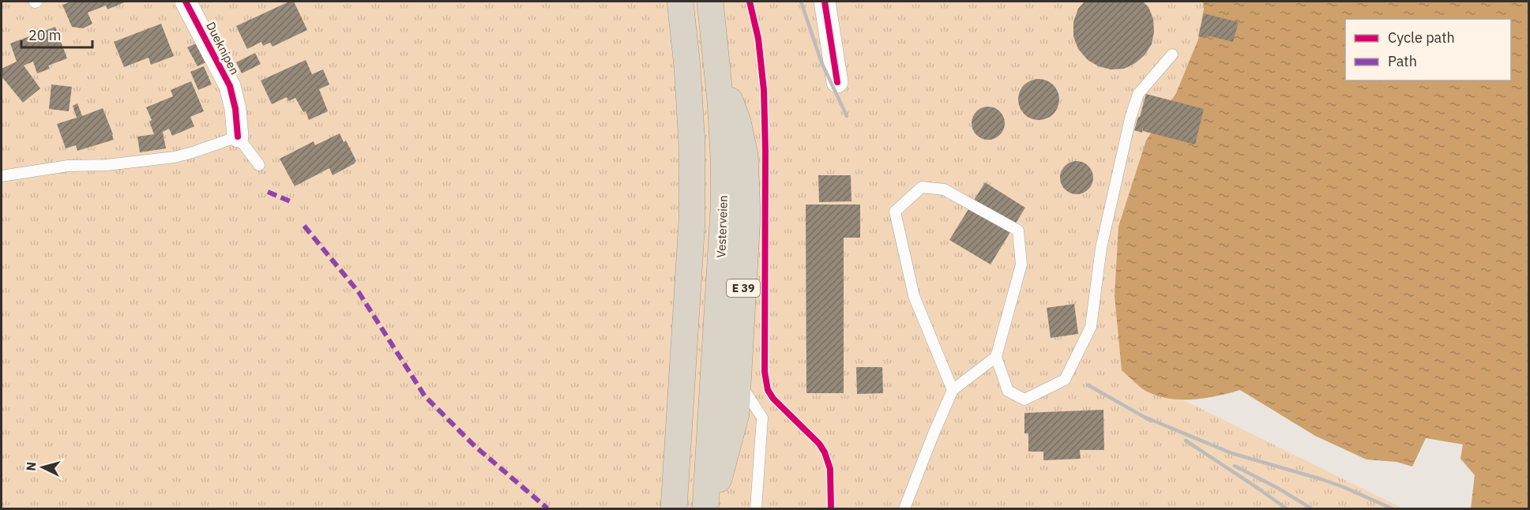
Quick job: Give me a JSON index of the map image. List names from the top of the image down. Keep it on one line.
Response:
{"streets":{"highway":["Vesterveien","E 39"],"street":["Dueknipen"]},"crossings":[["Vesterveien","E 39"]],"legend":["Cycle path","Path"],"scale_bar":"20 m","north":"left"}
